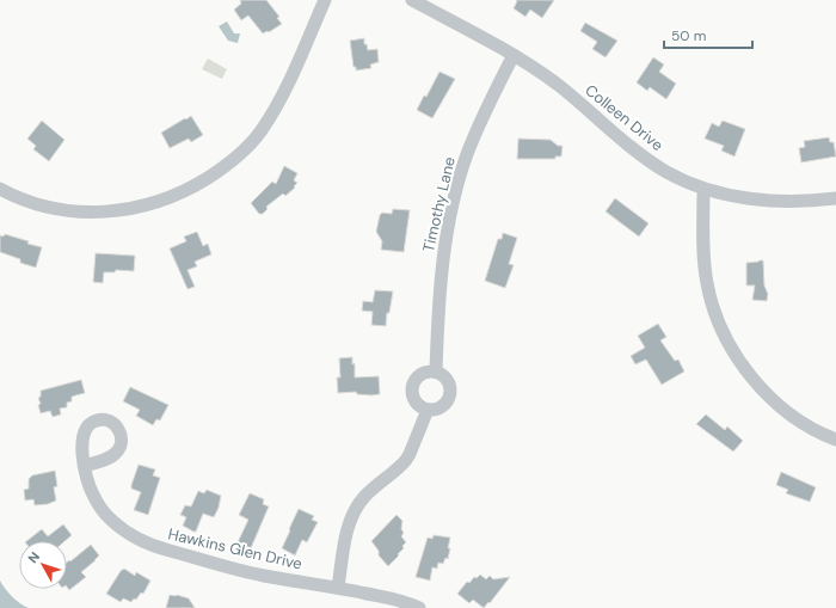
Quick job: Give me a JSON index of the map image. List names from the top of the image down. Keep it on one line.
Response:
{"streets":{"street":["Colleen Drive","Timothy Lane","Hawkins Glen Drive"]},"crossings":[["Colleen Drive","Timothy Lane"]],"scale_bar":"50 m","north":"top left"}
